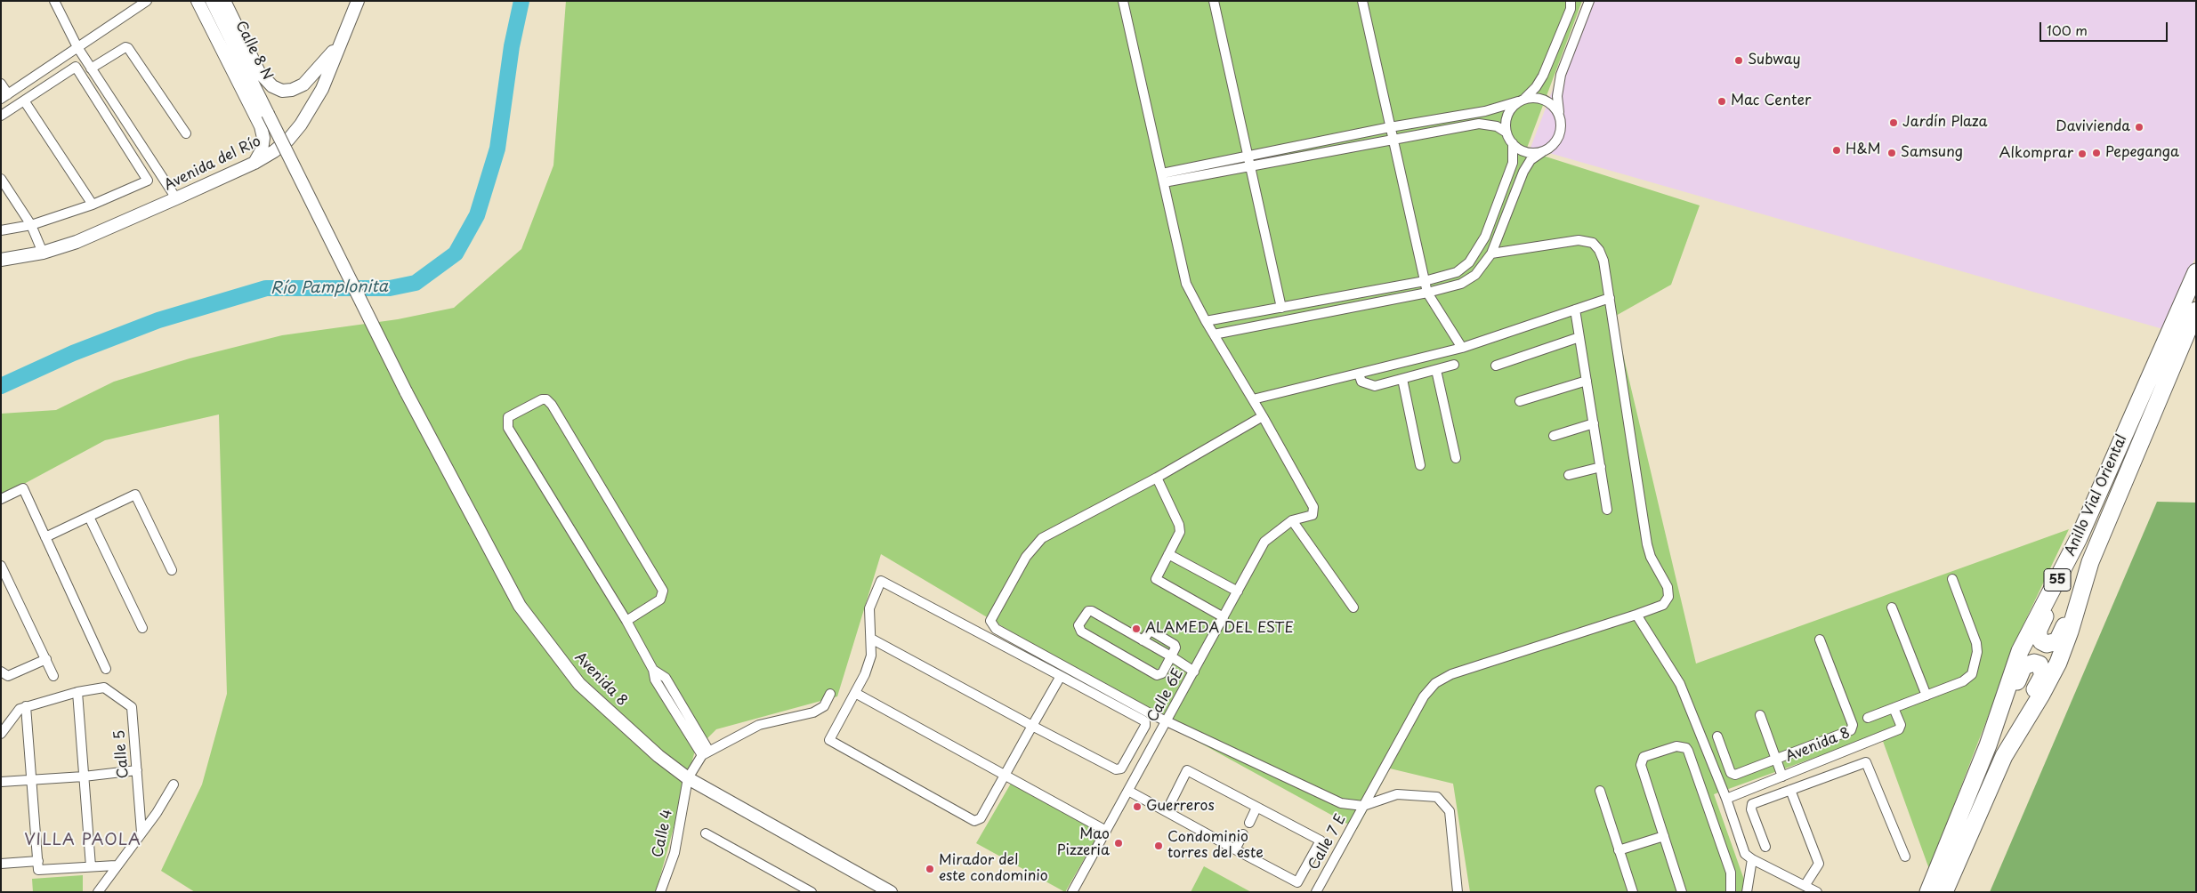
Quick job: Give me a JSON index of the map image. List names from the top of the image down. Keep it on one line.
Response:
{"streets":{"highway":["Anillo Vial Oriental","55"],"street":["Calle 8 N","Avenida del Río","Avenida 8","Calle 6E","Calle 5","Calle 4","Calle 7 E"]},"crossings":[["Calle 8 N","Avenida 8"],["Avenida 8","Calle 4"]],"districts":["VILLA PAOLA"],"water":["Río Pamplonita"],"places":["Subway","Mac Center","Jardín Plaza","Davivienda","H&M","Samsung","Pepeganga","Alkomprar","ALAMEDA DEL ESTE","Guerreros","Mao Pizzeria","Condominio torres del este","Mirador del este condominio"],"scale_bar":"100 m"}
